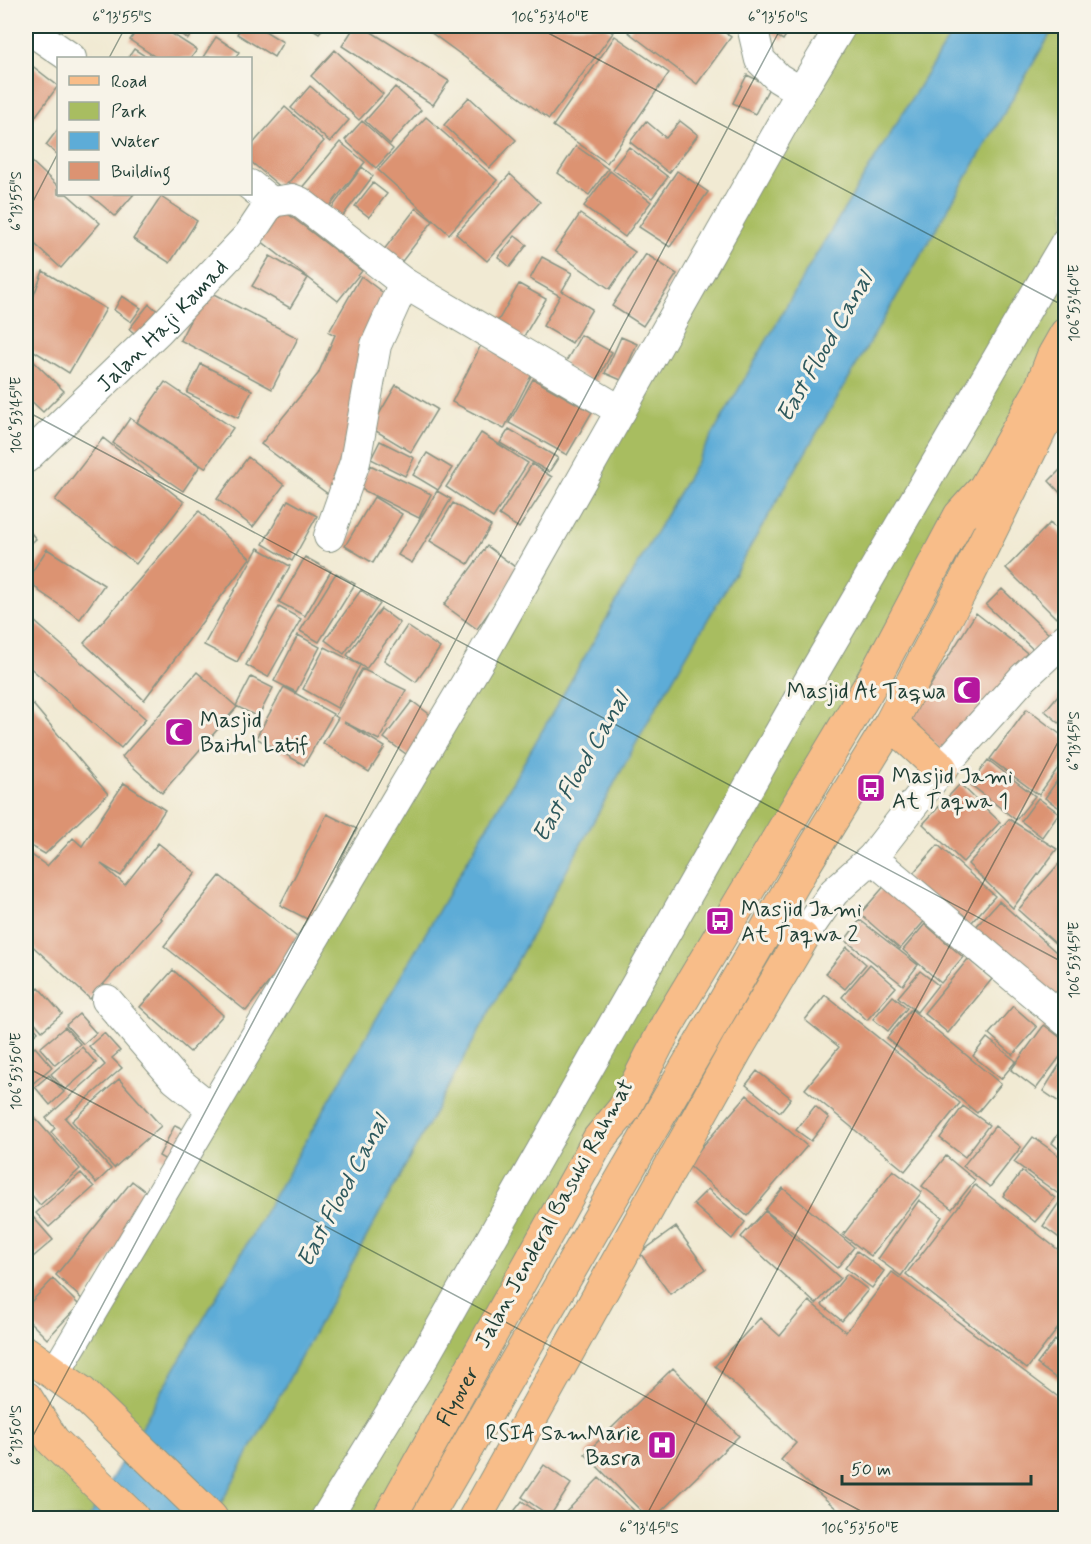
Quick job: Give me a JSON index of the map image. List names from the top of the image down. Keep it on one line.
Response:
{"streets":{"main road":["Jalan Jenderal Basuki Rahmat","Flyover"],"street":["Jalan Haji Kamad"]},"crossings":[["Jalan Jenderal Basuki Rahmat","Flyover"]],"water":["East Flood Canal"],"places":{"mosque":["Masjid At Taqwa","Masjid Baitul Latif"],"bus stop":["Masjid Jami At Taqwa 1","Masjid Jami At Taqwa 2"],"hospital":["RSIA SamMarie Basra"]},"legend":["Road","Park","Water","Building"],"scale_bar":"50 m","coordinates":["6°13'55\"S","106°53'40\"E","6°13'50\"S","106°53'45\"E","6°13'45\"S","106°53'50\"E"]}
